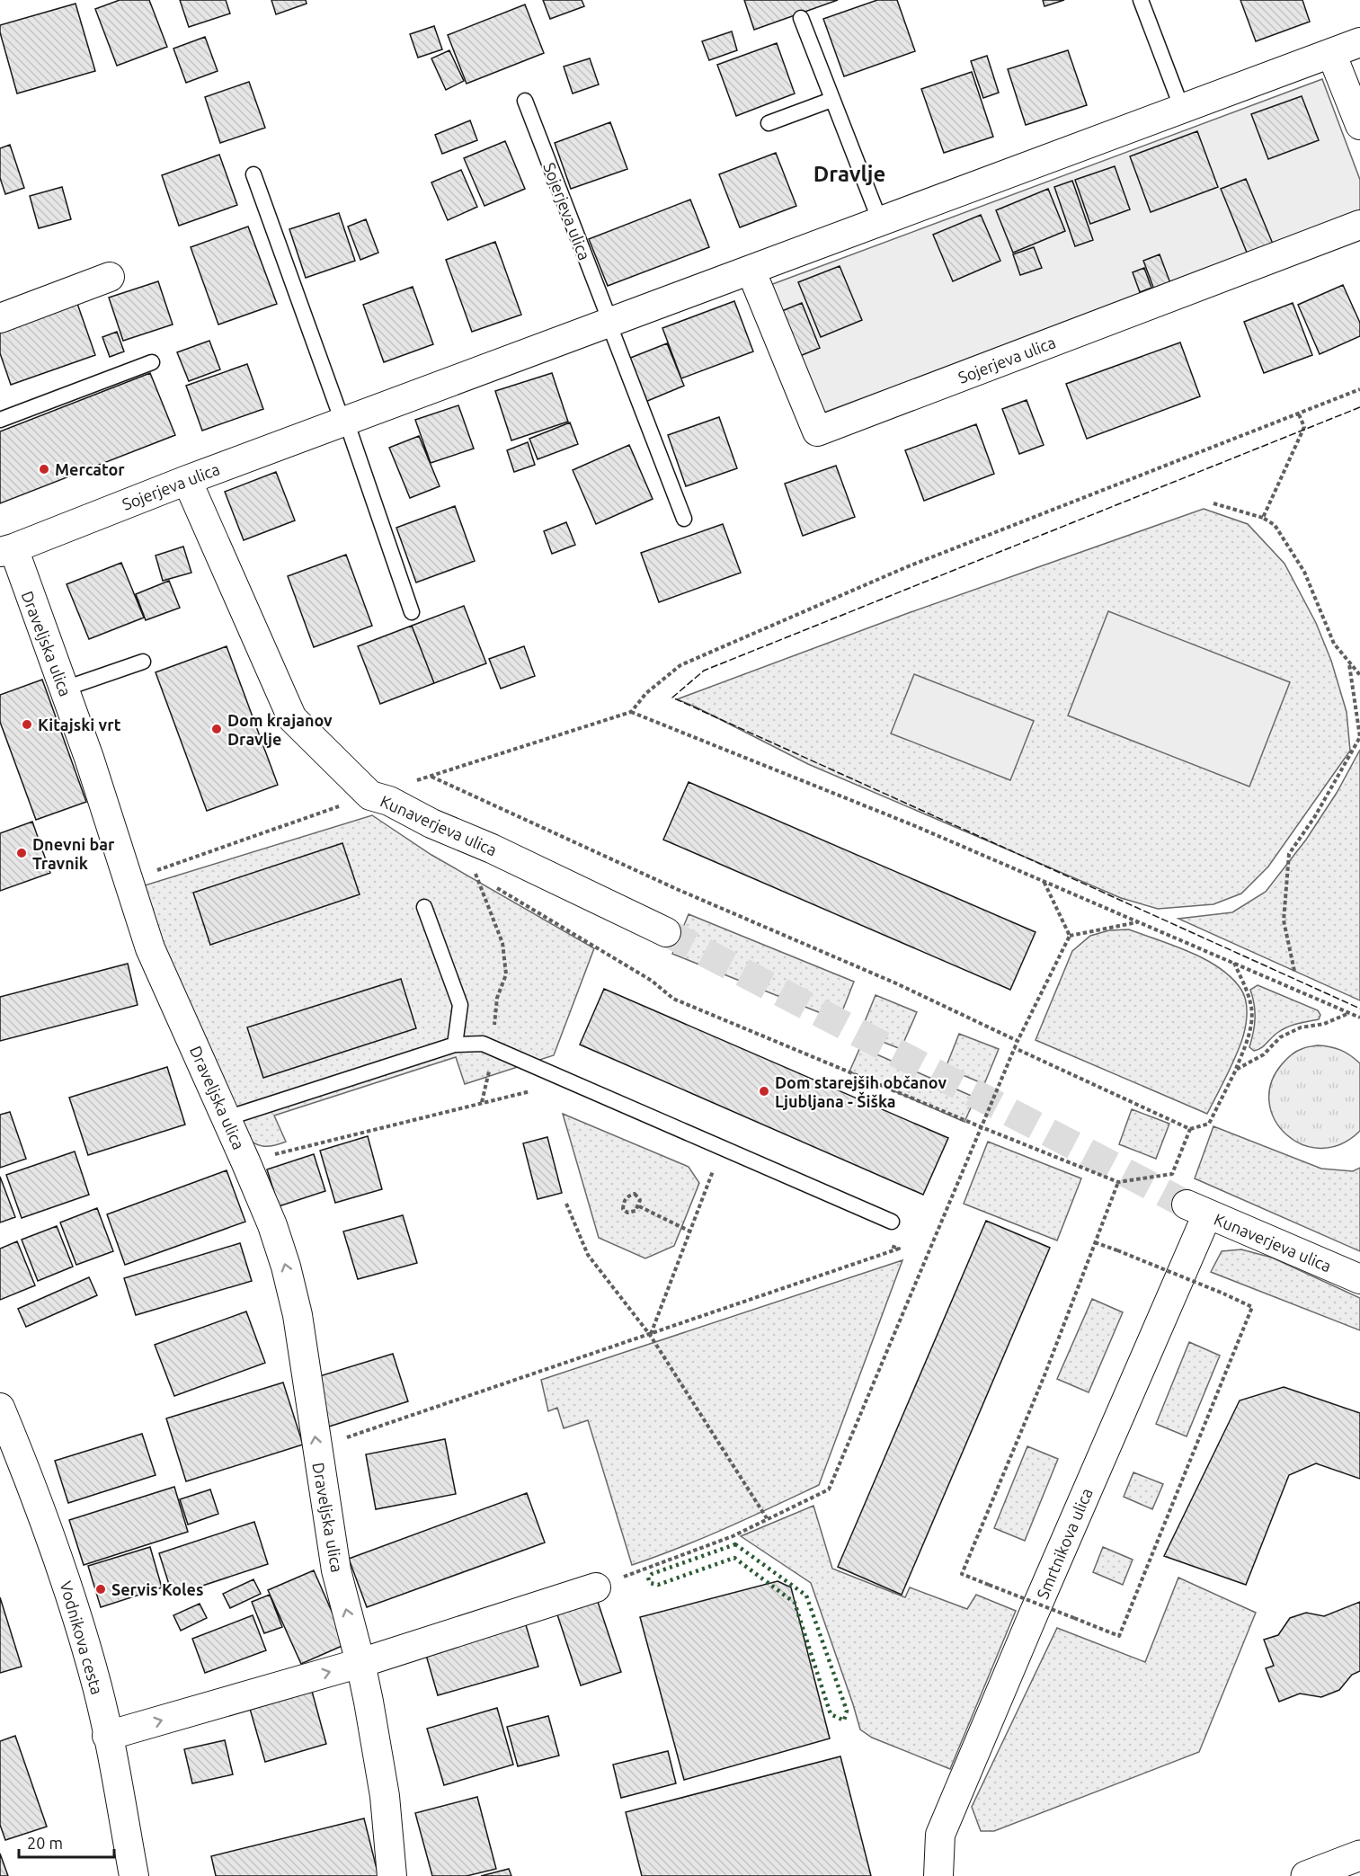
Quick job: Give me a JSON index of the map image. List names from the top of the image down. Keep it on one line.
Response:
{"streets":{"street":["Sojerjeva ulica","Draveljska ulica","Kunaverjeva ulica","Smrtnikova ulica","Vodnikova cesta"]},"crossings":[["Sojerjeva ulica","Draveljska ulica"],["Sojerjeva ulica","Kunaverjeva ulica"],["Kunaverjeva ulica","Smrtnikova ulica"]],"one_way":["Draveljska ulica"],"districts":["Dravlje"],"places":["Mercator","Kitajski vrt","Dom krajanov Dravlje","Dnevni bar Travnik","Dom starejših občanov Ljubljana - Šiška","Servis Koles"],"scale_bar":"20 m"}
